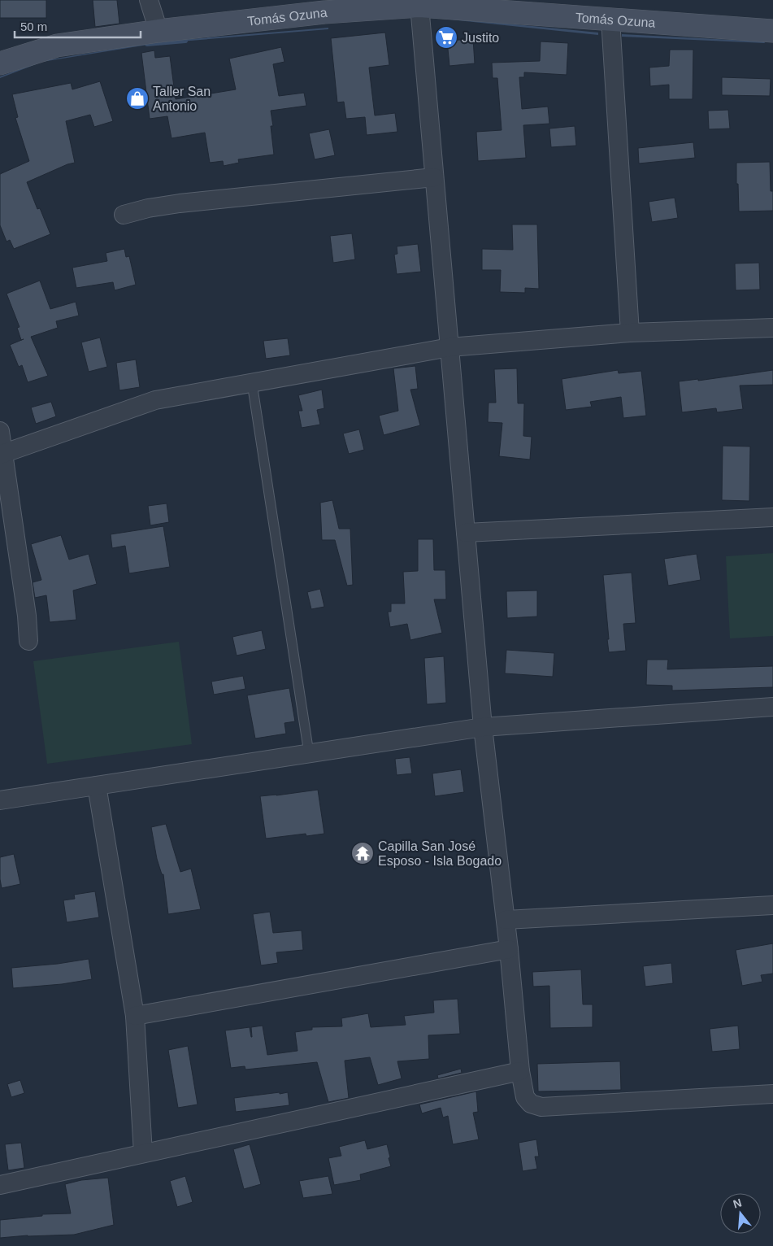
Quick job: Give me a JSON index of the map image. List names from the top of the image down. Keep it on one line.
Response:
{"streets":{"street":["Tomás Ozuna"]},"places":{"supermarket":["Justito"],"shop":["Taller San Antonio"],"temple":["Capilla San José Esposo - Isla Bogado"]},"scale_bar":"50 m","north":"top"}
